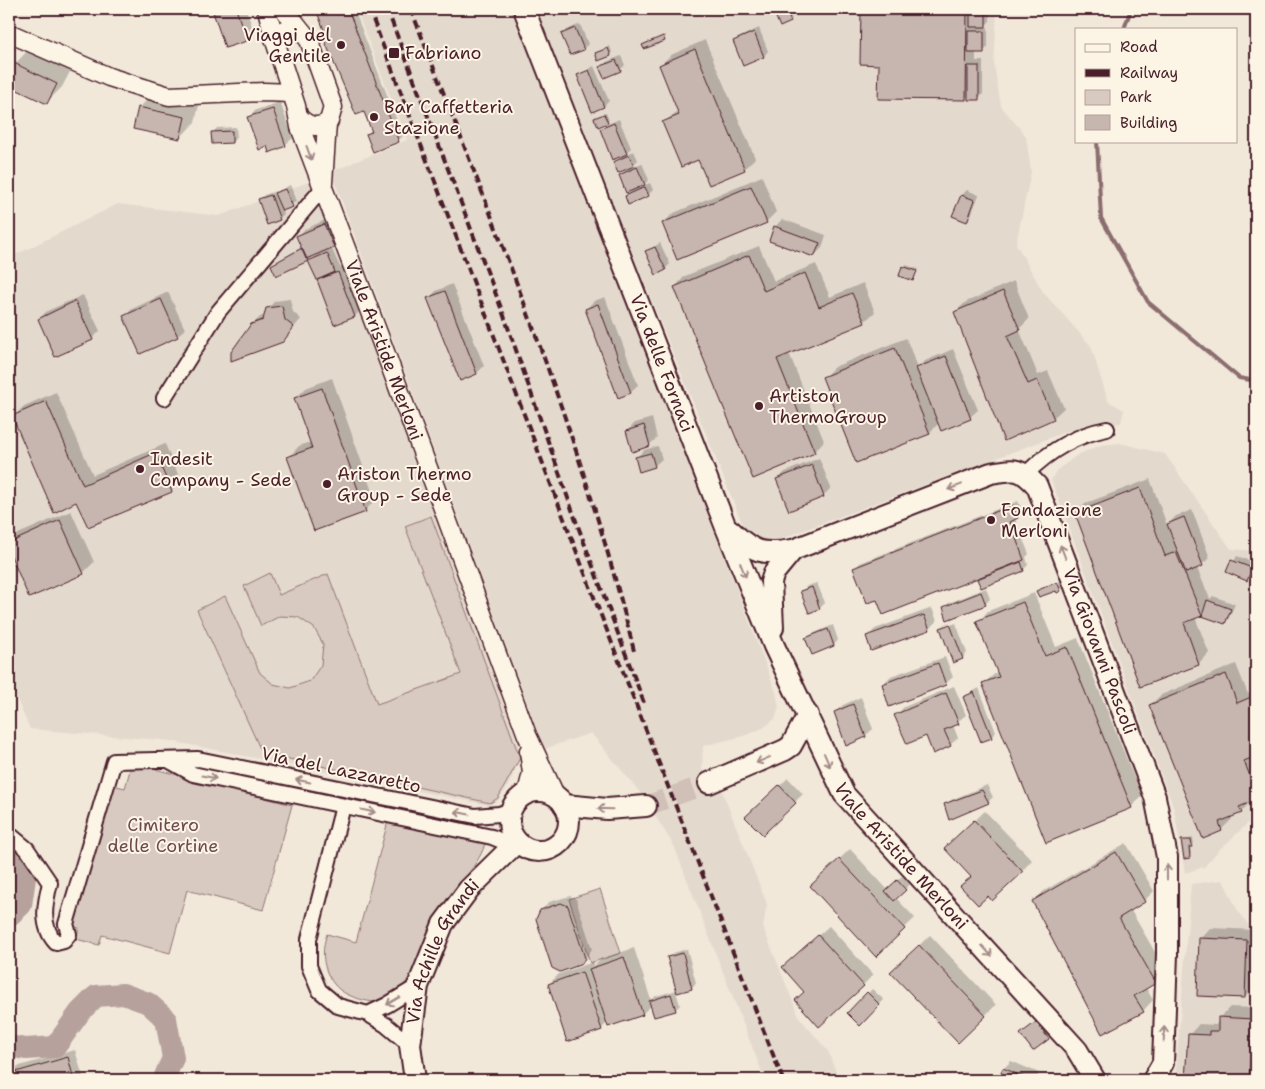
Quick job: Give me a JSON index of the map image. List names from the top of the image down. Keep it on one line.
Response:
{"streets":{"main road":["Viale Aristide Merloni","Via delle Fornaci","Via Giovanni Pascoli","Via Achille Grandi"],"street":["Via del Lazzaretto"]},"crossings":[["Viale Aristide Merloni","Via delle Fornaci"],["Viale Aristide Merloni","Via del Lazzaretto"],["Viale Aristide Merloni","Via Achille Grandi"],["Via del Lazzaretto","Via Achille Grandi"]],"one_way":["Viale Aristide Merloni","Via Giovanni Pascoli"],"parks":["Cimitero delle Cortine"],"places":{"other":["Viaggi del Gentile","Bar Caffetteria Stazione","Artiston ThermoGroup","Indesit Company - Sede","Ariston Thermo Group - Sede","Fondazione Merloni"],"transit":["Fabriano"]},"legend":["Road","Railway","Park","Building"]}
